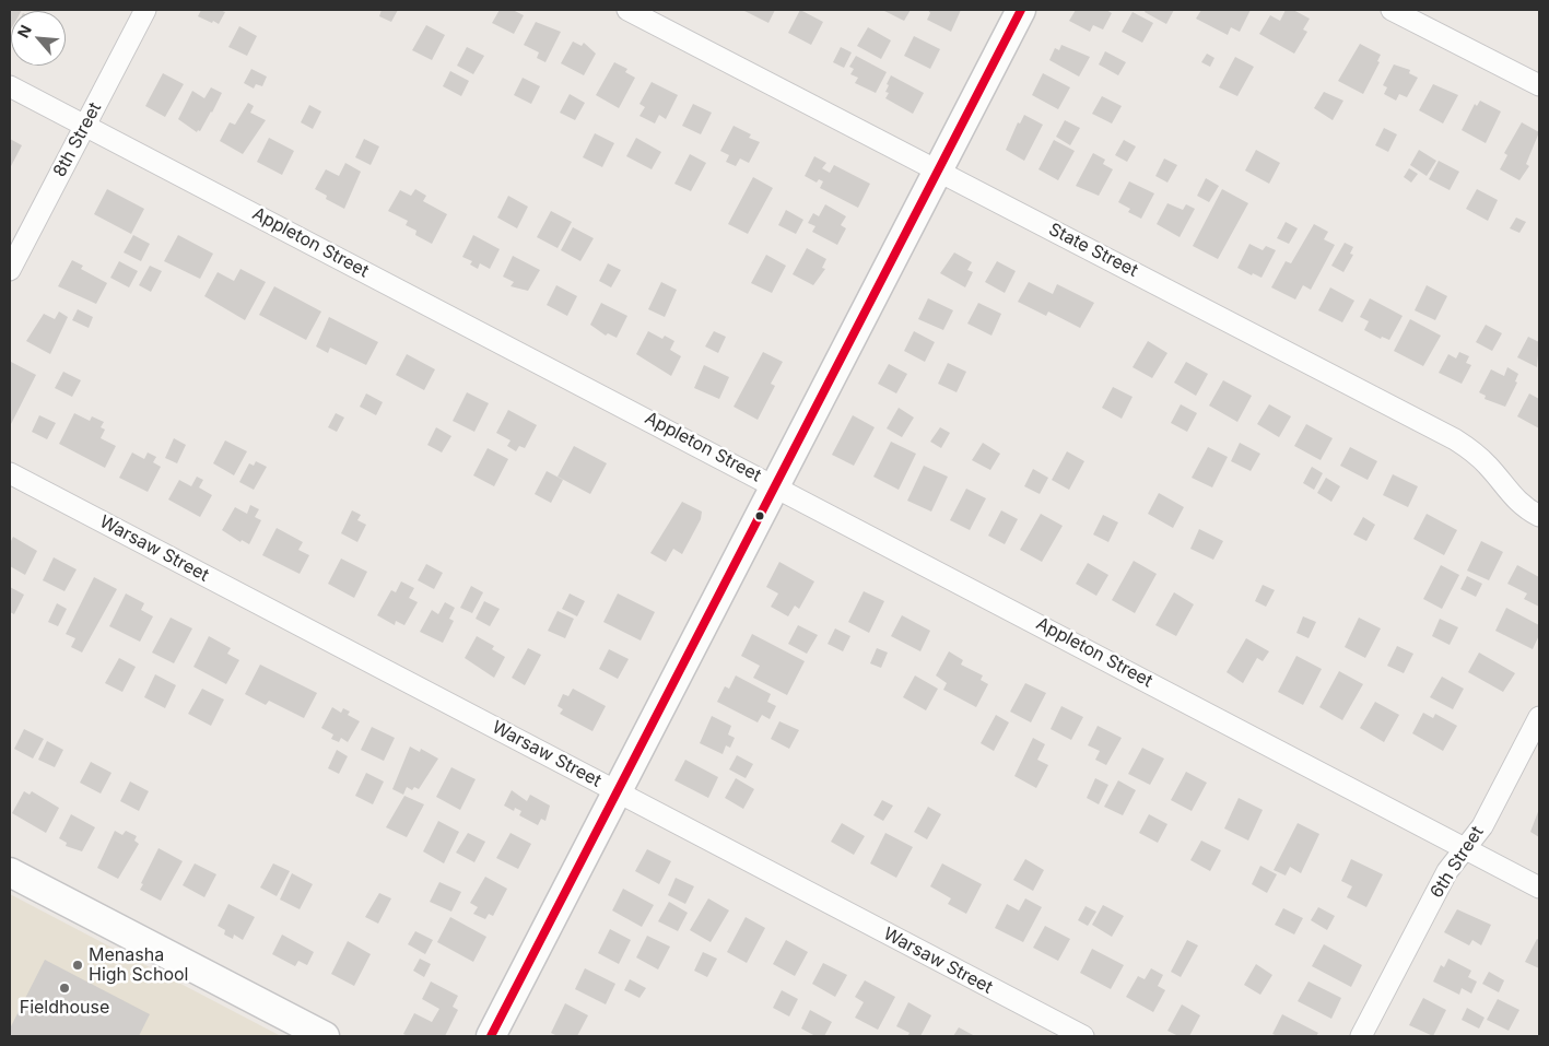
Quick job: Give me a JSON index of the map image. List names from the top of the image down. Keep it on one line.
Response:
{"streets":{"street":["8th Street","Appleton Street","State Street","Warsaw Street","6th Street"]},"crossings":[["8th Street","Appleton Street"],["Appleton Street","6th Street"]],"places":["Menasha High School","Fieldhouse"],"north":"top left"}
